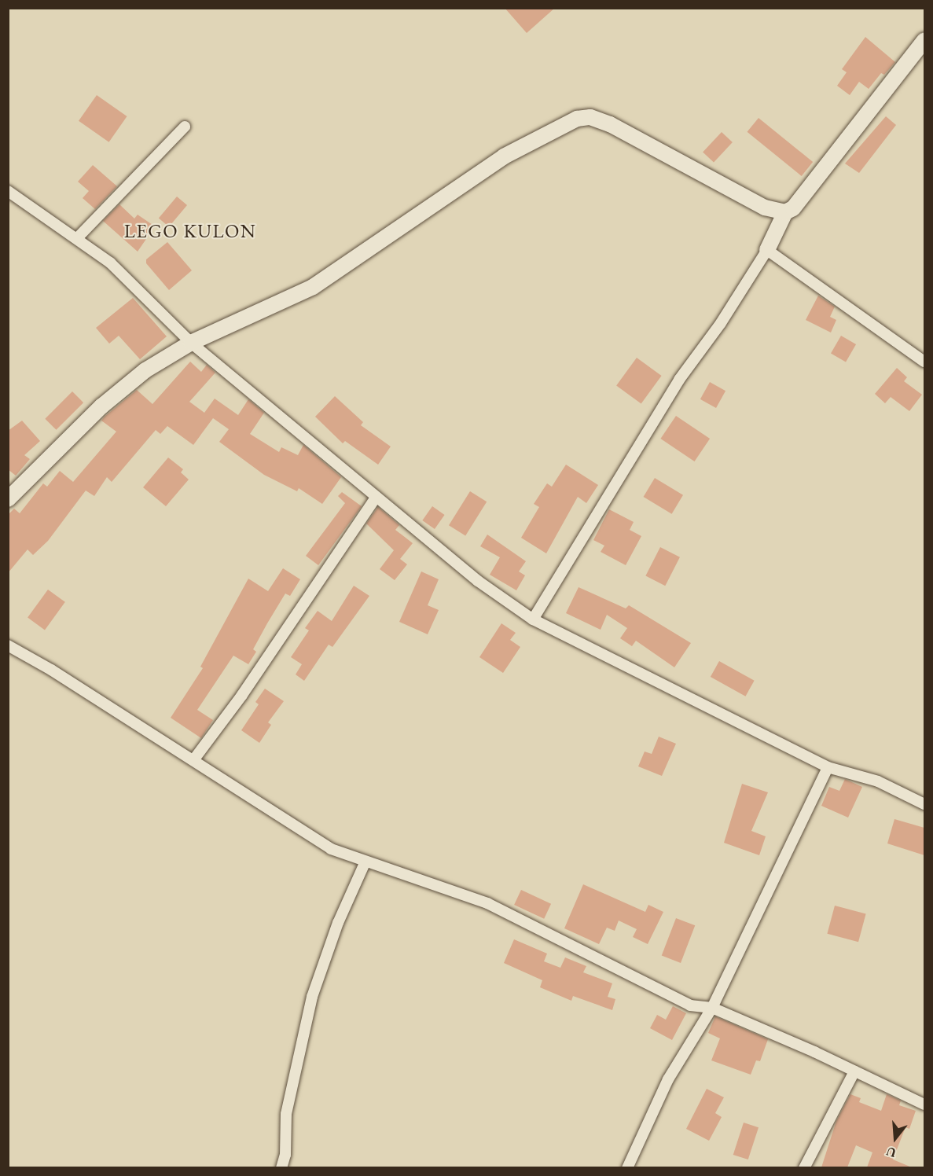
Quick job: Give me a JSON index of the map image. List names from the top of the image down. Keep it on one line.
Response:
{"districts":["LEGO KULON"],"north":"bottom"}
